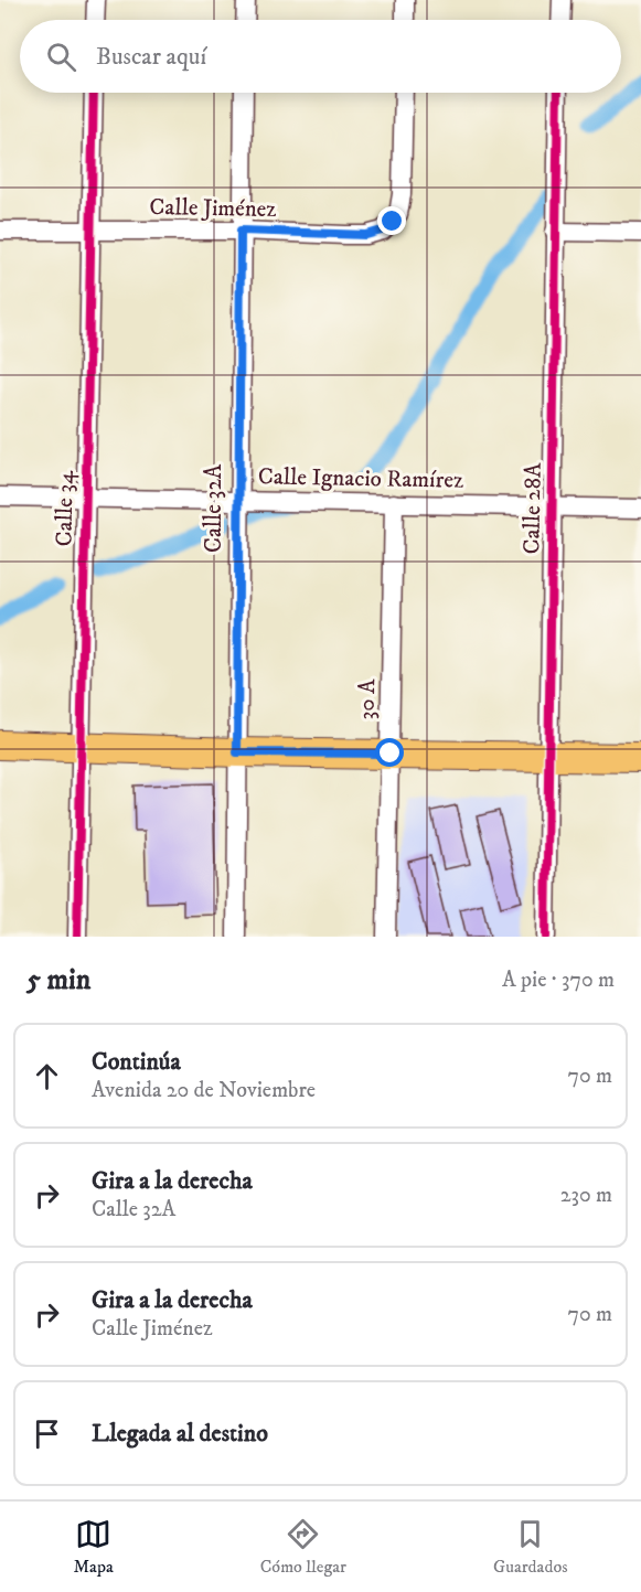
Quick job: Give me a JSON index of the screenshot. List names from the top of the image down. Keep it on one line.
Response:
{"streets":{"street":["Calle Jiménez","Calle Ignacio Ramírez","Calle 34","Calle 32A","Calle 28A","30 A"]},"crossings":[["Calle Jiménez","Calle 34"],["Calle Jiménez","Calle 32A"],["Calle Ignacio Ramírez","Calle 34"],["Calle Ignacio Ramírez","Calle 32A"],["Calle Ignacio Ramírez","Calle 28A"],["Calle Ignacio Ramírez","30 A"]],"page":{"search":"Buscar aquí","heading":["5 min","A pie · 370 m"],"list":[["Continúa","Avenida 20 de Noviembre","70 m"],["Gira a la derecha","Calle 32A","230 m"],["Gira a la derecha","Calle Jiménez","70 m"],"Llegada al destino"],"nav":["Mapa","Cómo llegar","Guardados"]}}
